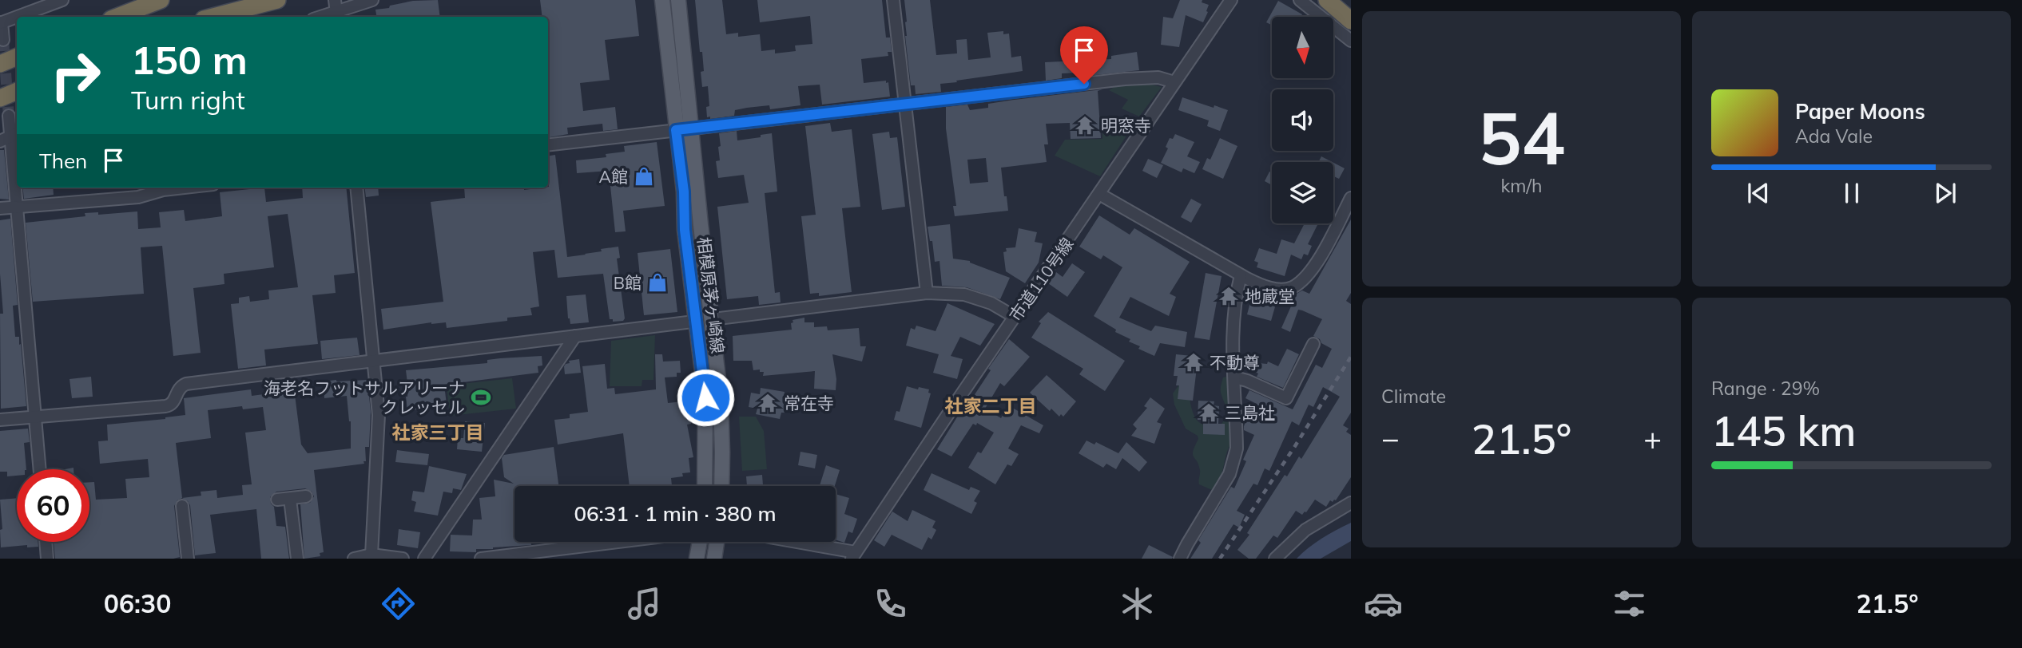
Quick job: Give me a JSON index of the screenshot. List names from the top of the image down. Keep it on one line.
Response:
{"streets":{"main road":["相模原茅ヶ崎線"],"street":["市道110号線"]},"districts":["社家二丁目","社家三丁目"],"places":{"temple":["明窓寺","地蔵堂","不動尊","常在寺","三島社"],"shop":["A館","B館"],"sports":["海老名フットサルアリーナ クレッセル"]},"north":"bottom","page":{"tile":[["54","km/h"],"Climate",["Range · 29%","145 km"]],"turn":["150 m","Turn right"],"song":["Paper Moons","Ada Vale"],"then":"Then","heat":["−","21.5°","+"],"limit":"60","trip":"06:31 · 1 min · 380 m","tabs":["06:30","21.5°"]}}
